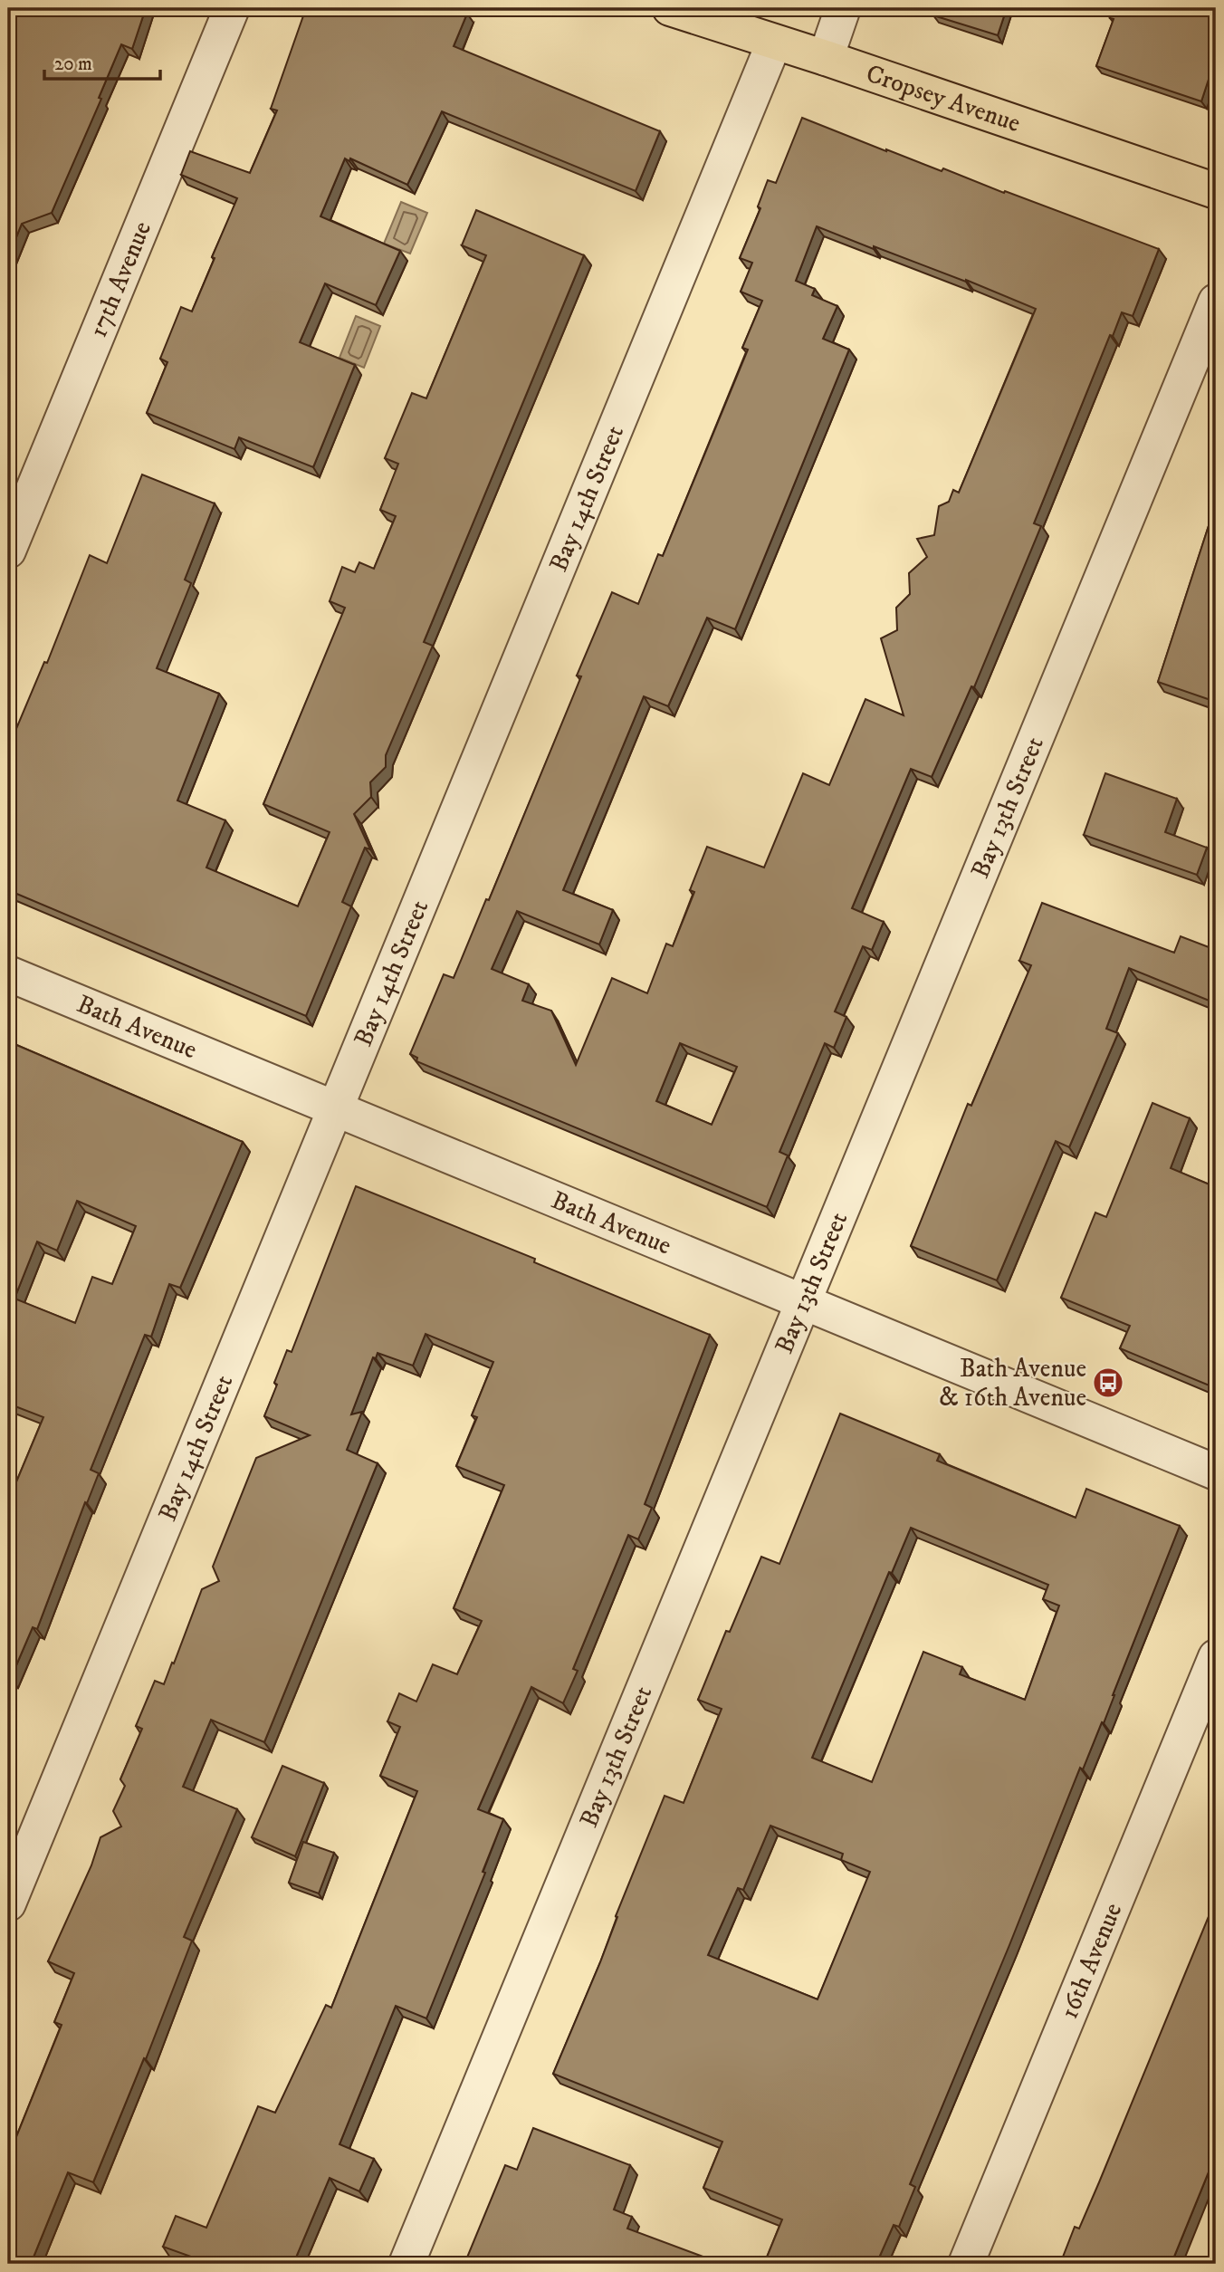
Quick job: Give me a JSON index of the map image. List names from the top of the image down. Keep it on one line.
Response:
{"streets":{"main road":["Cropsey Avenue"],"street":["17th Avenue","Bay 14th Street","Bay 13th Street","Bath Avenue","16th Avenue"]},"crossings":[["Cropsey Avenue","Bay 14th Street"],["Bay 14th Street","Bath Avenue"],["Bay 13th Street","Bath Avenue"]],"places":{"bus stop":["Bath Avenue & 16th Avenue"]},"scale_bar":"20 m"}
